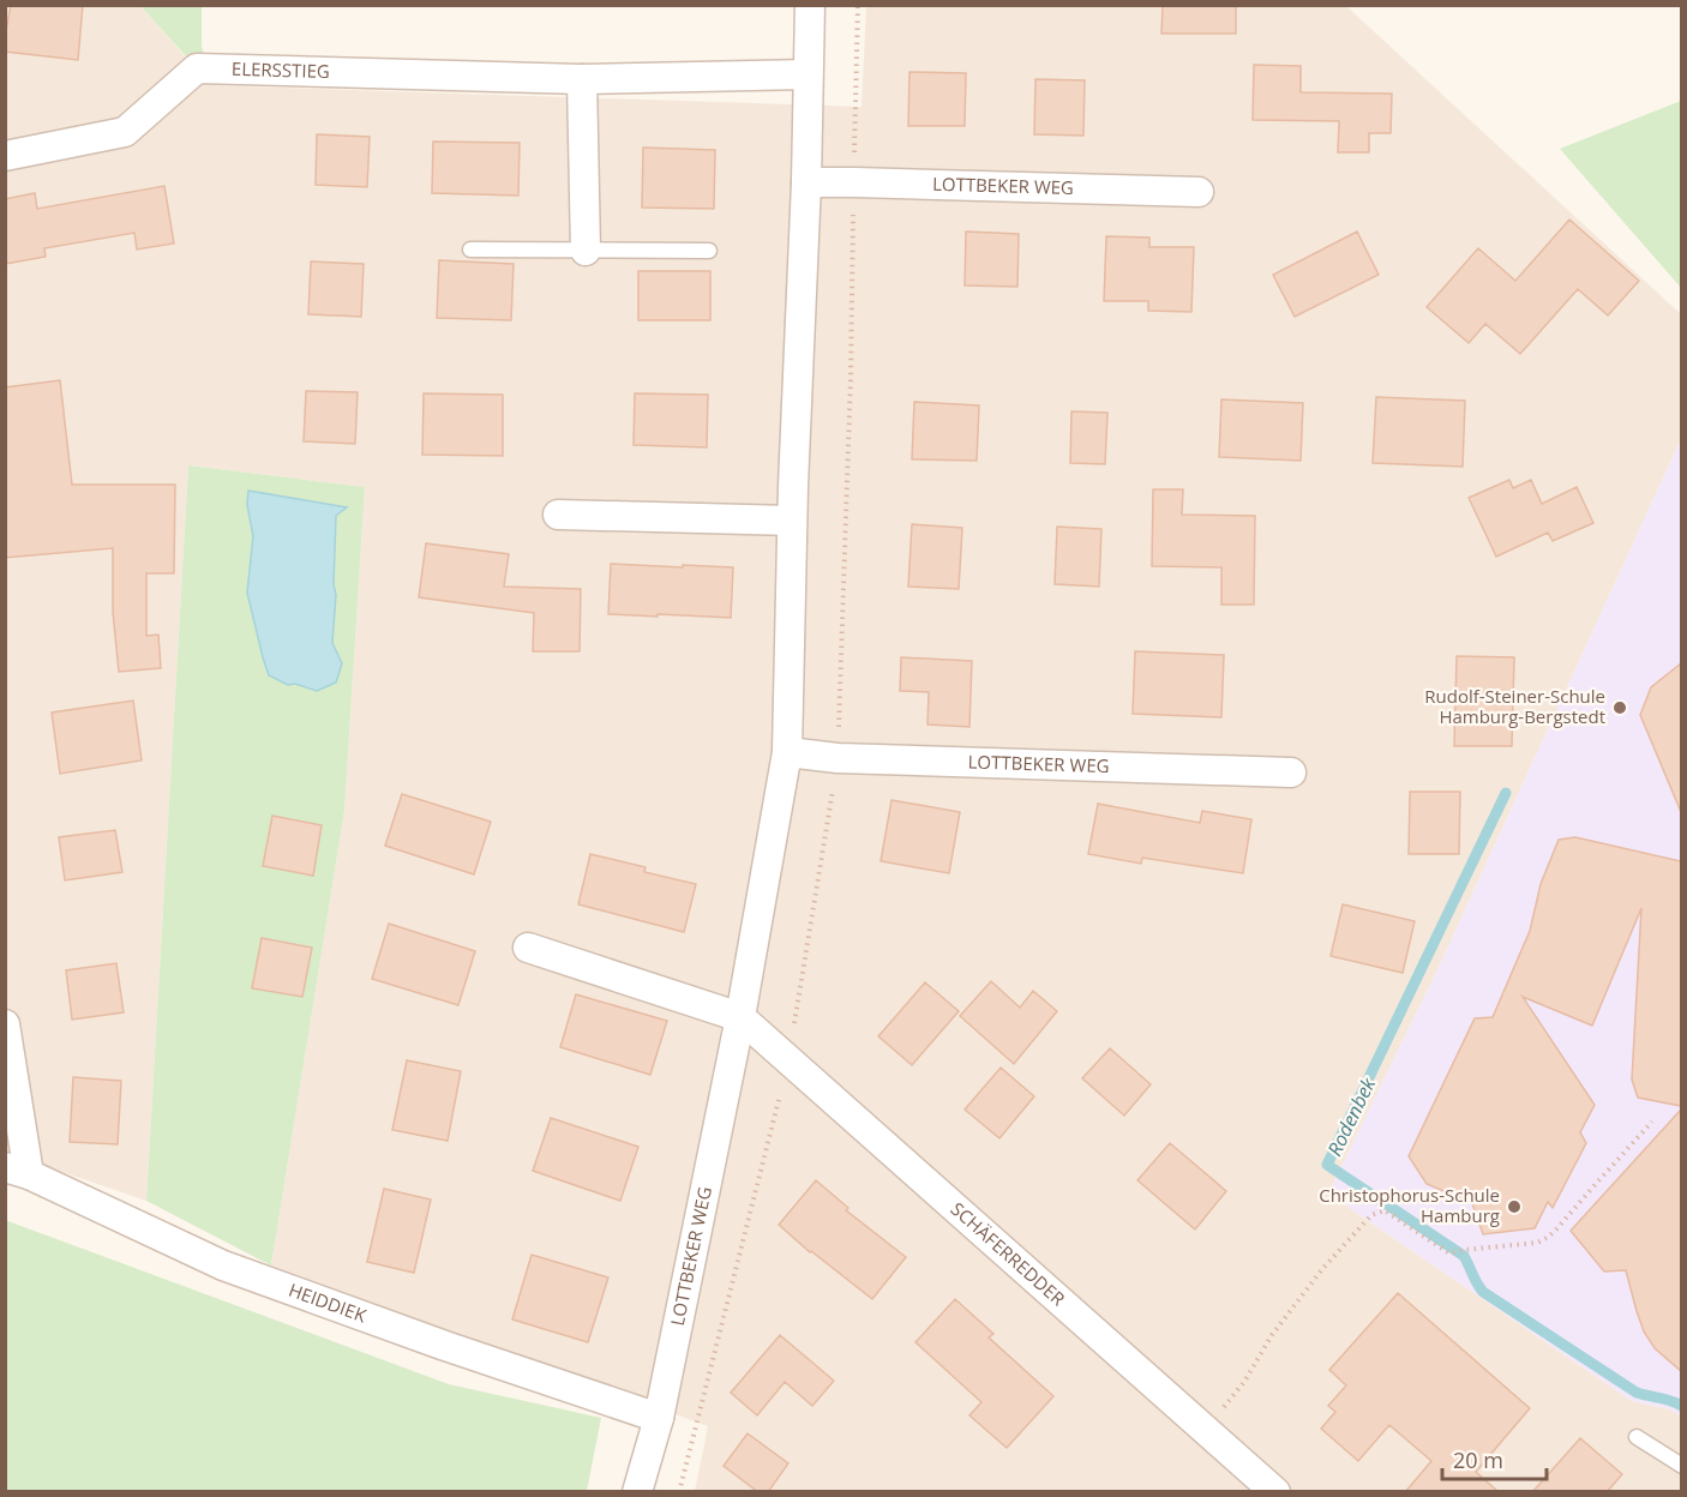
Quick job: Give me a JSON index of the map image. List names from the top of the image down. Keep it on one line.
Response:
{"streets":{"street":["ELERSSTIEG","LOTTBEKER WEG","SCHÄFERREDDER","HEIDDIEK"]},"crossings":[["ELERSSTIEG","LOTTBEKER WEG"],["LOTTBEKER WEG","SCHÄFERREDDER"],["LOTTBEKER WEG","HEIDDIEK"]],"water":["Rodenbek"],"places":["Rudolf-Steiner-Schule Hamburg-Bergstedt","Christophorus-Schule Hamburg"],"scale_bar":"20 m"}
